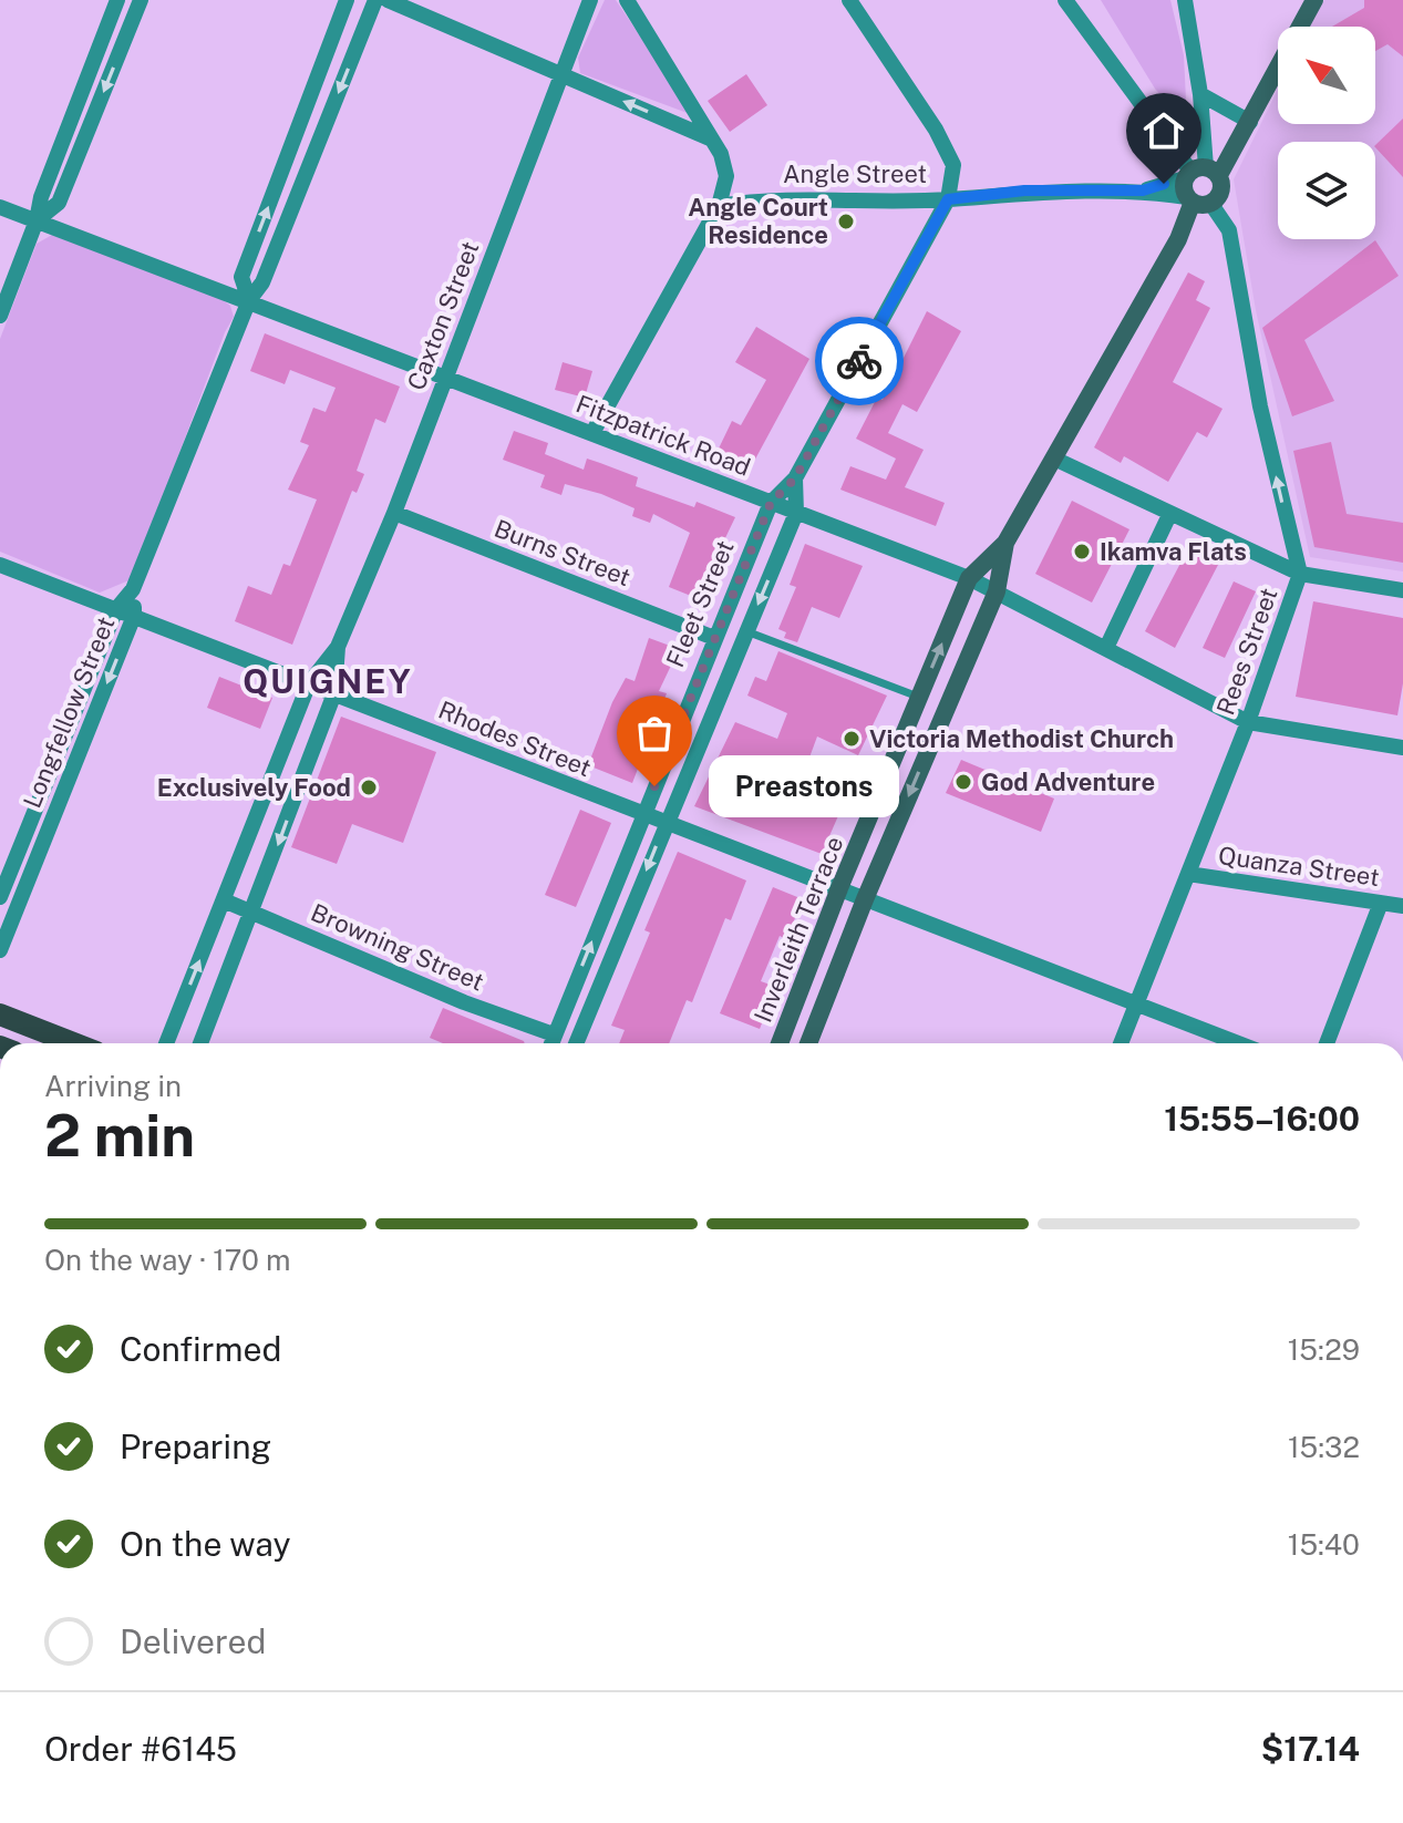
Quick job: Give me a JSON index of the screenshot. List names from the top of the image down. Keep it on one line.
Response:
{"streets":{"street":["Angle Street","Caxton Street","Fitzpatrick Road","Burns Street","Fleet Street","Rees Street","Longfellow Street","Rhodes Street","Quanza Street","Inverleith Terrace","Browning Street"]},"crossings":[["Angle Street","Fleet Street"],["Angle Street","Rees Street"],["Angle Street","Inverleith Terrace"],["Caxton Street","Fitzpatrick Road"],["Caxton Street","Burns Street"],["Caxton Street","Rhodes Street"],["Caxton Street","Browning Street"],["Fitzpatrick Road","Fleet Street"],["Fitzpatrick Road","Rees Street"],["Fitzpatrick Road","Longfellow Street"],["Fitzpatrick Road","Inverleith Terrace"],["Burns Street","Fleet Street"],["Fleet Street","Rhodes Street"],["Fleet Street","Browning Street"],["Rees Street","Rhodes Street"],["Rees Street","Quanza Street"],["Rees Street","Inverleith Terrace"],["Longfellow Street","Rhodes Street"],["Rhodes Street","Inverleith Terrace"]],"one_way":["Rees Street"],"districts":["QUIGNEY"],"places":["Angle Court Residence","Ikamva Flats","Victoria Methodist Church","God Adventure","Preastons","Exclusively Food"],"north":"top left","page":{"bubble":"Preastons","heading":["2 min","Arriving in","15:55–16:00"],"panel":["Order #6145","$17.14"],"bar":"On the way · 170 m","list":[["Confirmed","15:29"],["Preparing","15:32"],["On the way","15:40"],"Delivered"]}}
